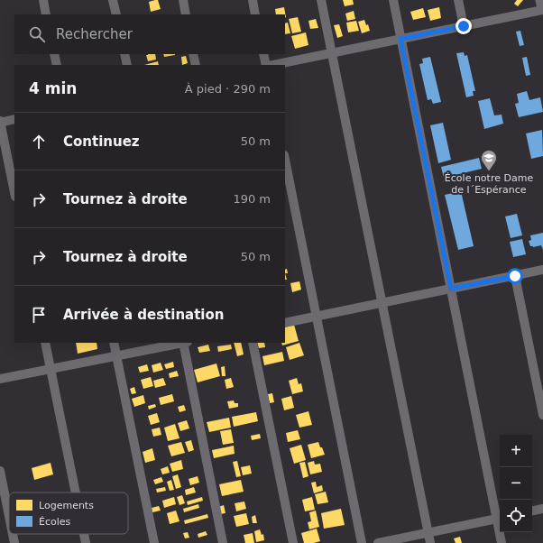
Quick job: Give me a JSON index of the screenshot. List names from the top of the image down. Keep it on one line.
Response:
{"places":{"school or university":["École notre Dame de l´Espérance"]},"legend":["Logements","Écoles"],"page":{"search":"Rechercher","heading":["4 min","À pied · 290 m"],"list":[["Continuez","50 m"],["Tournez à droite","190 m"],["Tournez à droite","50 m"],"Arrivée à destination"],"map_buttons":["+","−"]}}
